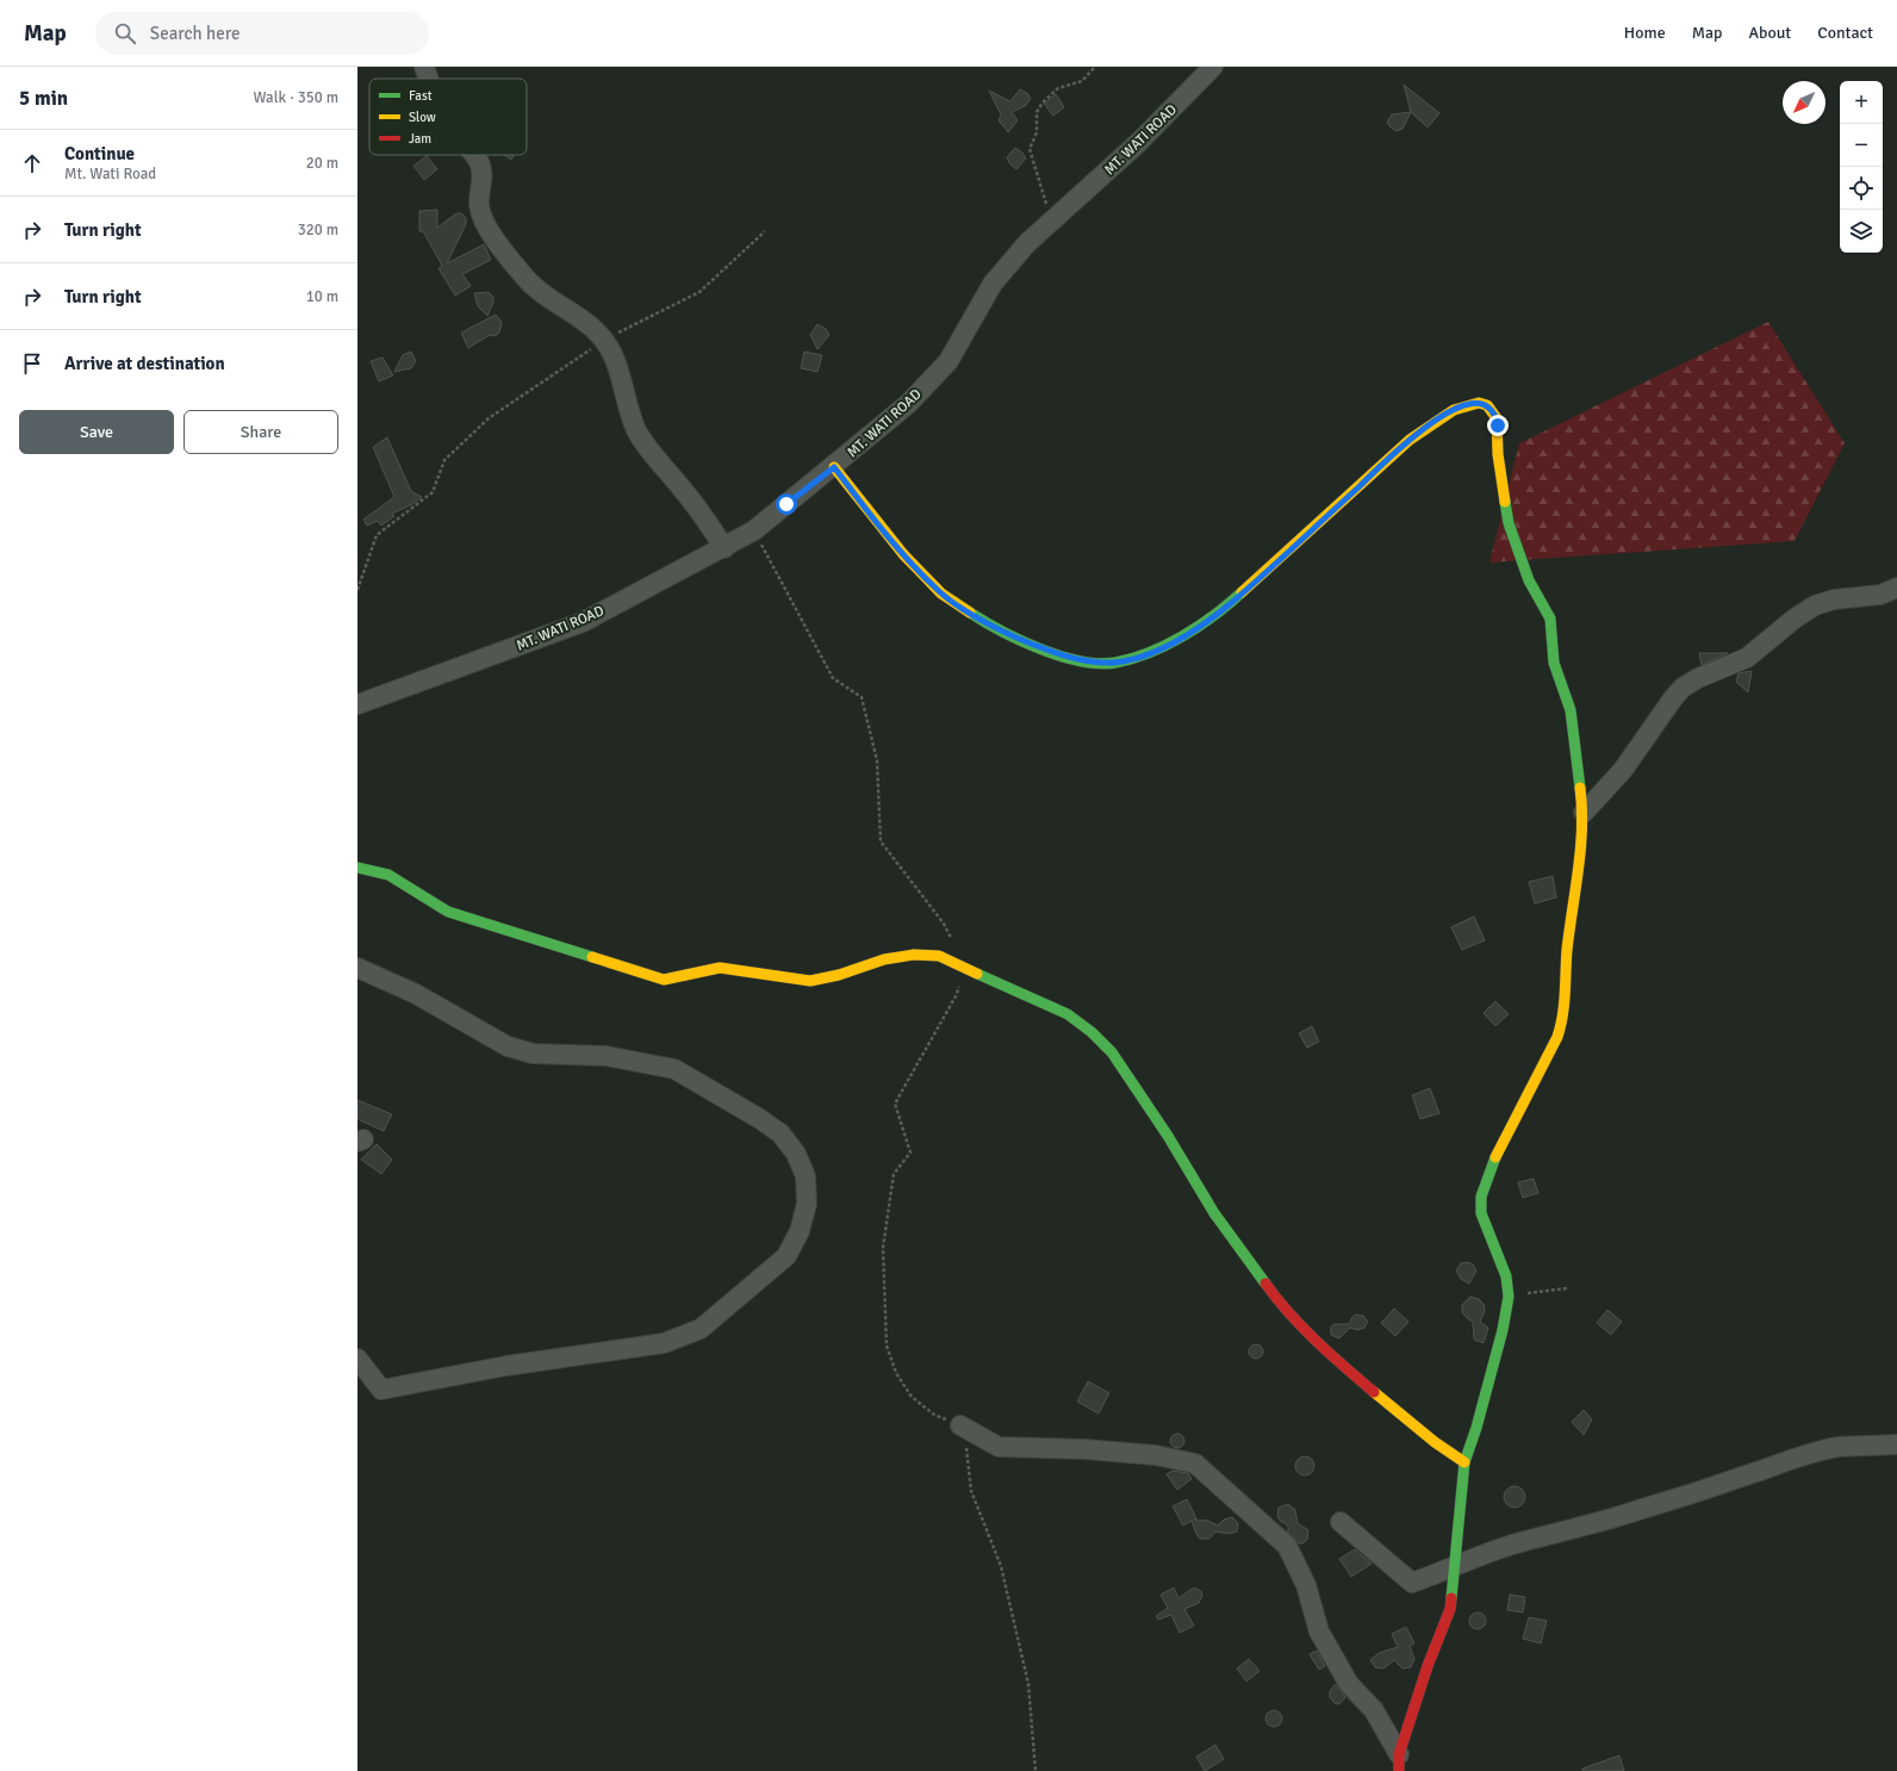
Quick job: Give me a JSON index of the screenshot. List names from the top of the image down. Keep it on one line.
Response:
{"streets":{"street":["MT. WATI ROAD"]},"legend":["Fast","Slow","Jam"],"north":"bottom left","page":{"header":"Map","search":"Search here","nav":["Home","Map","About","Contact"],"heading":["5 min","Walk · 350 m"],"map_buttons":["+","−"],"list":[["Continue","Mt. Wati Road","20 m"],["Turn right","320 m"],["Turn right","10 m"],"Arrive at destination"],"buttons":["Save","Share"]}}
